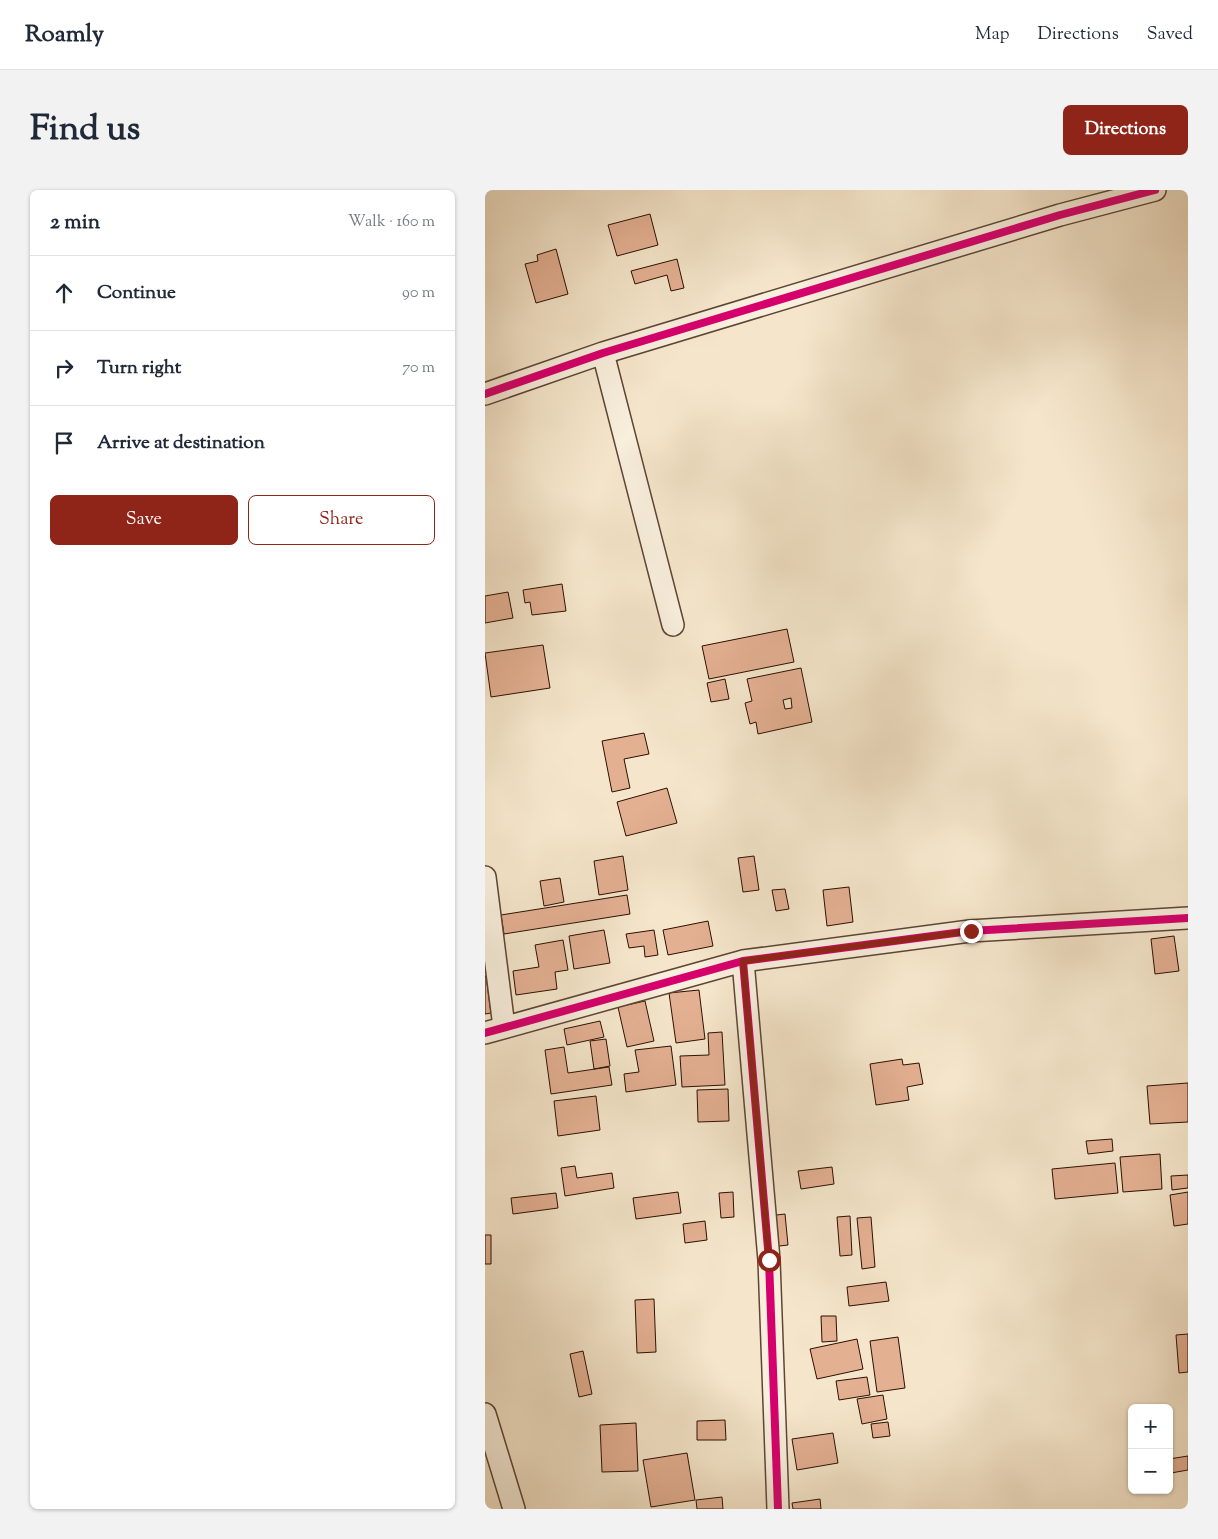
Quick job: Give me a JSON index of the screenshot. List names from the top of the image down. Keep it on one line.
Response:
{"page":{"header":"Roamly","nav":["Map","Directions","Saved"],"title":"Find us","buttons":["Directions",["Save","Share"]],"heading":["2 min","Walk · 160 m"],"list":[["Continue","90 m"],["Turn right","70 m"],"Arrive at destination"],"map_buttons":["+","−"]}}
